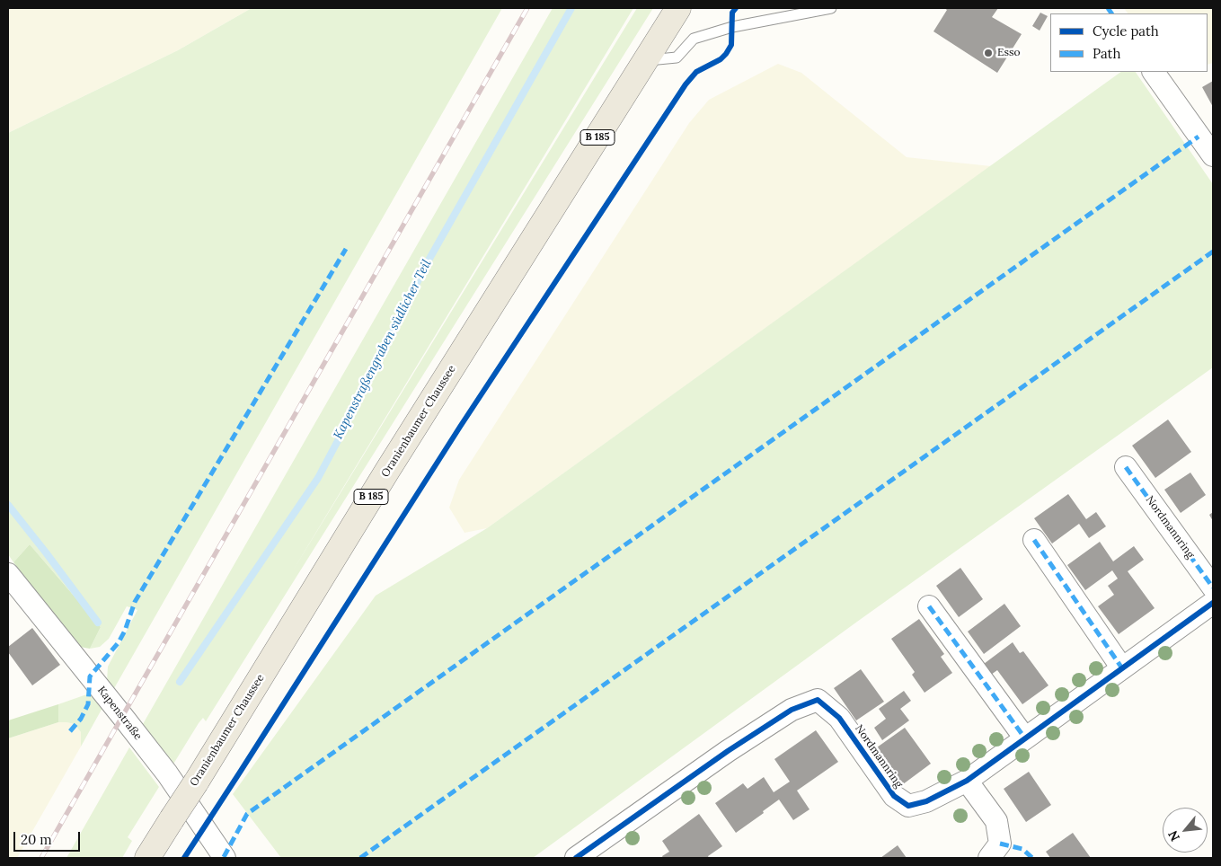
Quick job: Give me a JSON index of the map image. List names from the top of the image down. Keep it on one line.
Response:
{"streets":{"main road":["B 185","Oranienbaumer Chaussee"],"street":["Nordmannring","Kapenstraße"]},"water":["Kapenstraßengraben südlicher Teil"],"places":["Esso"],"legend":["Cycle path","Path"],"scale_bar":"20 m","north":"bottom left"}
